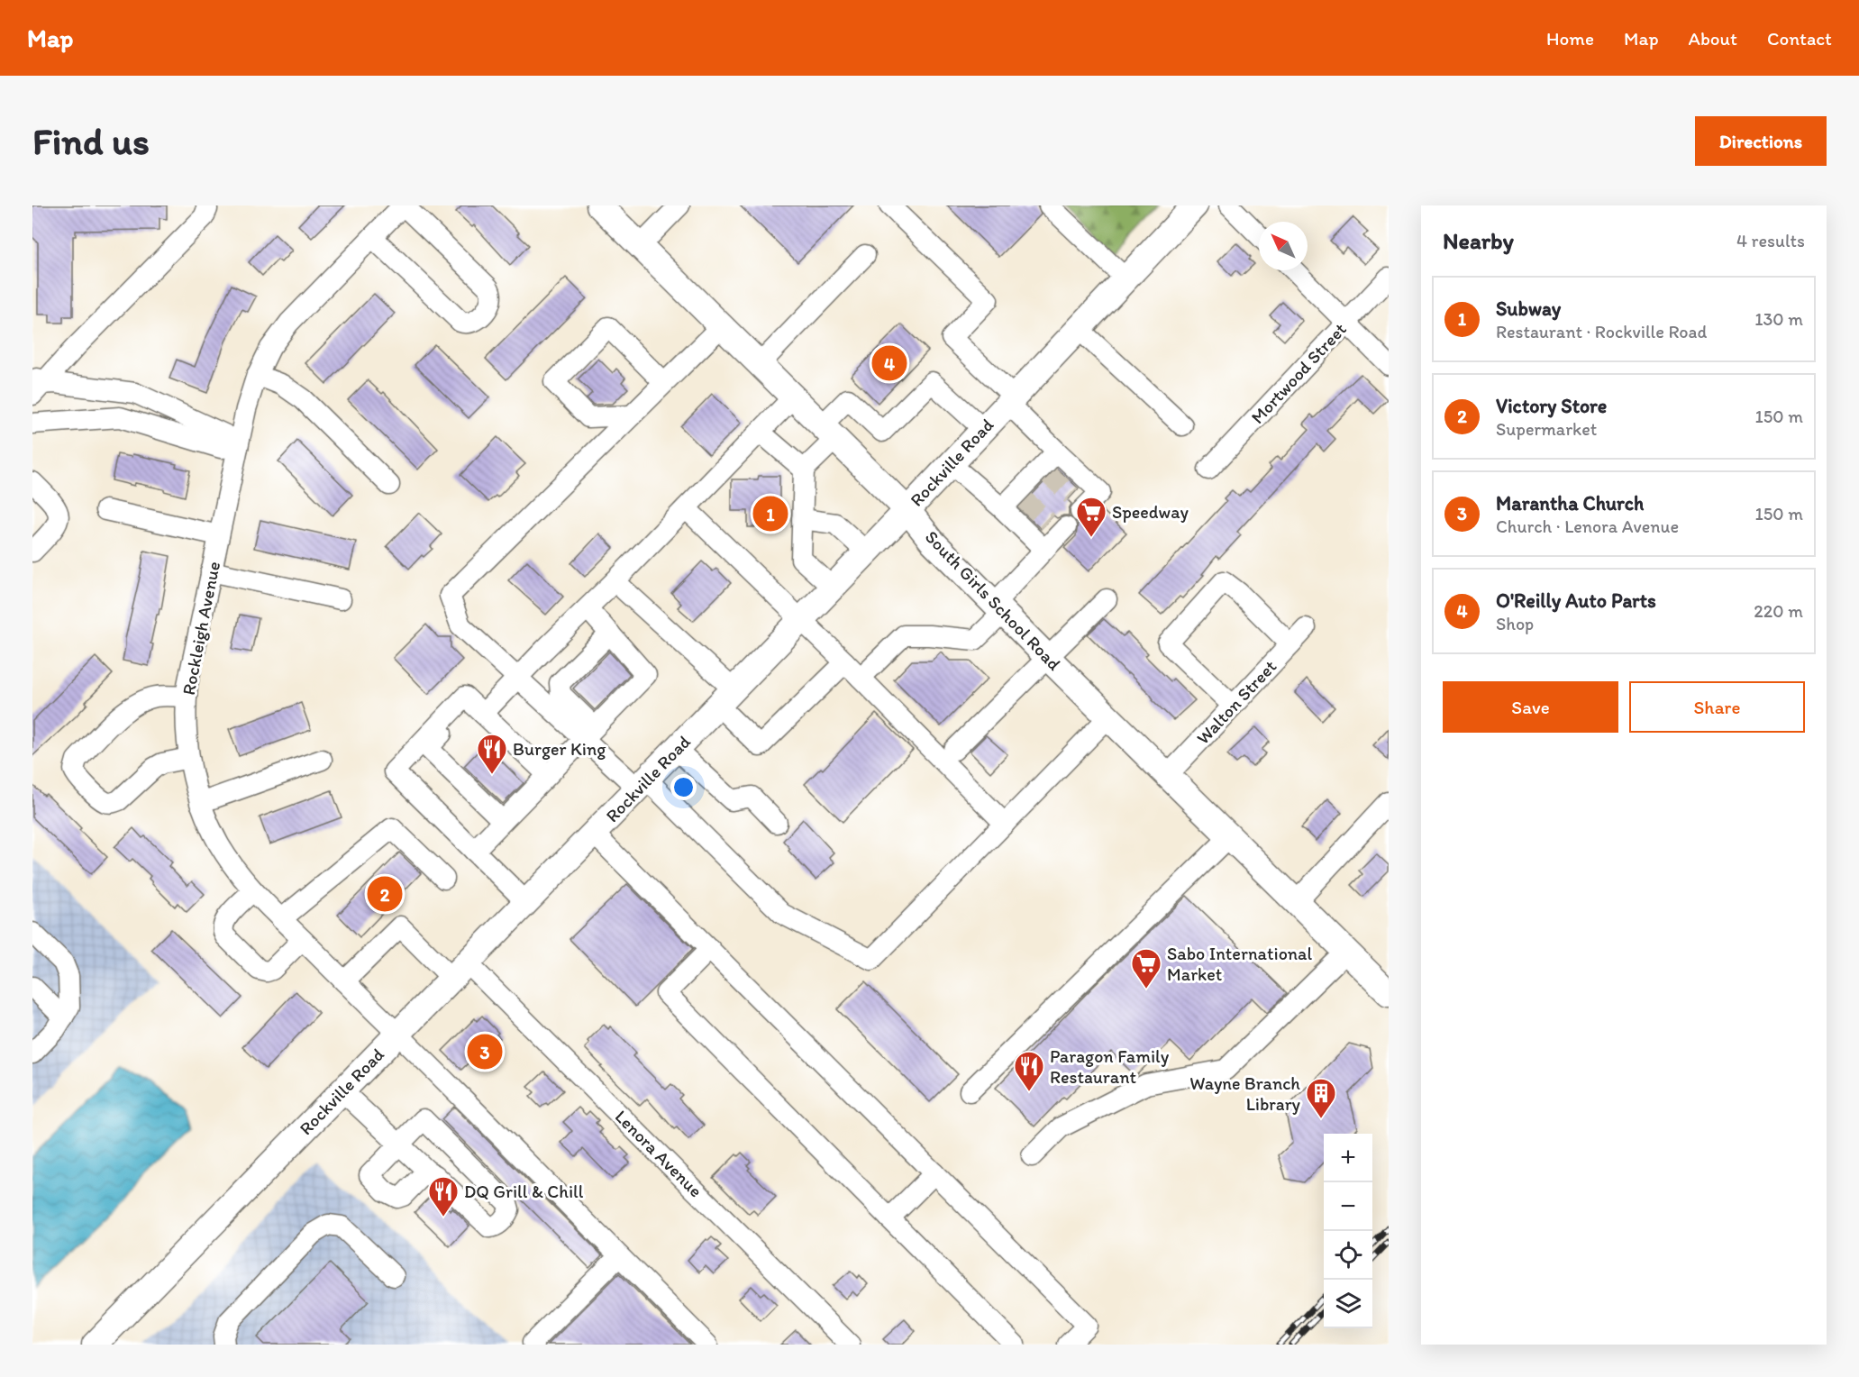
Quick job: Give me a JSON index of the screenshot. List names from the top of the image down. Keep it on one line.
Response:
{"streets":{"main road":["Rockville Road","South Girls School Road"],"street":["Mortwood Street","Rockleigh Avenue","Walton Street","Lenora Avenue"]},"crossings":[["Rockville Road","South Girls School Road"],["Rockville Road","Rockleigh Avenue"],["Rockville Road","Lenora Avenue"],["South Girls School Road","Walton Street"],["Rockleigh Avenue","Lenora Avenue"]],"places":{"supermarket":["Speedway","Sabo International Market"],"restaurant":["Burger King","Paragon Family Restaurant","DQ Grill & Chill"],"building":["Wayne Branch Library"]},"north":"top left","page":{"header":"Map","nav":["Home","Map","About","Contact"],"buttons":["Directions",["Save","Share"]],"title":"Find us","heading":["Nearby","4 results"],"list":[{"mark":"1","name":"Subway","note":"Restaurant · Rockville Road","value":"130 m"},{"mark":"2","name":"Victory Store","note":"Supermarket","value":"150 m"},{"mark":"3","name":"Marantha Church","note":"Church · Lenora Avenue","value":"150 m"},{"mark":"4","name":"O'Reilly Auto Parts","note":"Shop","value":"220 m"}],"pins":["4","1","2","3"],"map_buttons":["+","−"]}}
